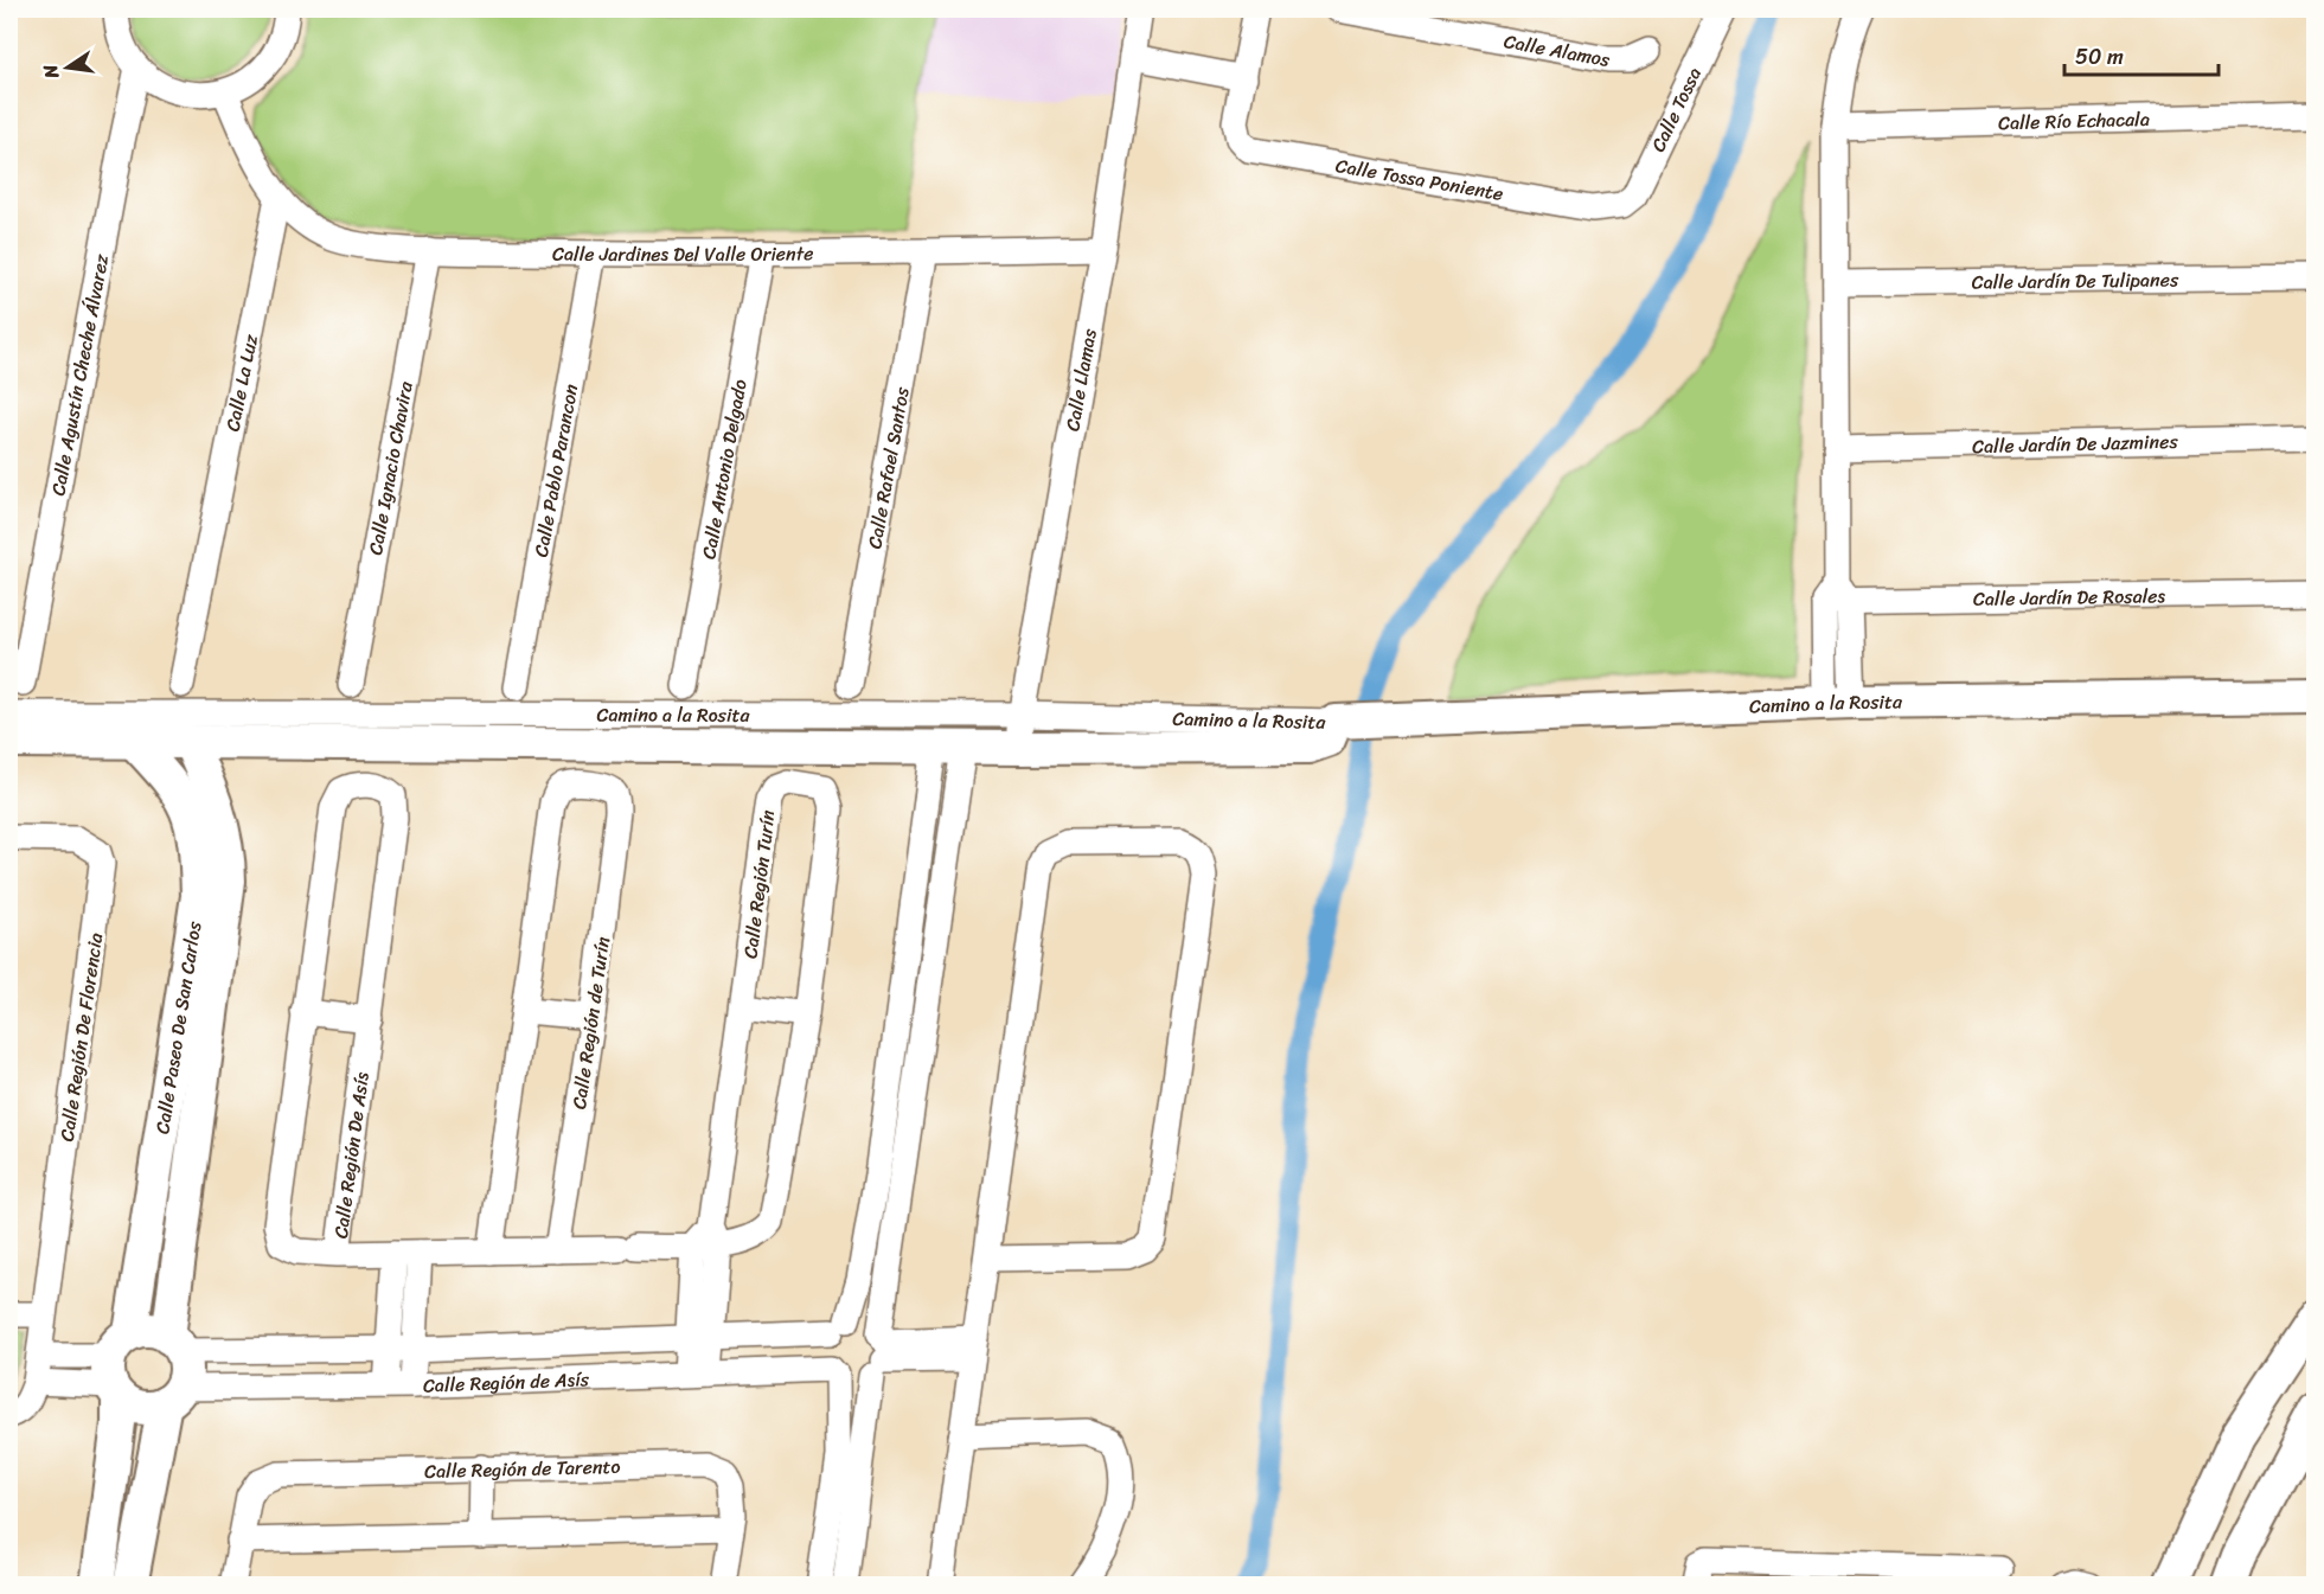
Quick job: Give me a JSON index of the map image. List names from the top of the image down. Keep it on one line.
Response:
{"streets":{"street":["Calle Alamos","Calle Tossa","Calle Río Echacala","Calle Tossa Poniente","Calle Jardines Del Valle Oriente","Calle Jardín De Tulipanes","Calle Agustín Cheche Álvarez","Calle Llamas","Calle La Luz","Calle Jardín De Jazmines","Calle Ignacio Chavira","Calle Rafael Santos","Calle Antonio Delgado","Calle Pablo Parancon","Calle Jardín De Rosales","Camino a la Rosita","Calle Región Turín","Calle Región de Turín","Calle Paseo De San Carlos","Calle Región De Florencia","Calle Región De Asís","Calle Región de Asís","Calle Región de Tarento"]},"crossings":[["Calle Tossa","Calle Tossa Poniente"],["Calle Jardines Del Valle Oriente","Calle Llamas"],["Calle Jardines Del Valle Oriente","Calle La Luz"],["Calle Jardines Del Valle Oriente","Calle Ignacio Chavira"],["Calle Jardines Del Valle Oriente","Calle Rafael Santos"],["Calle Jardines Del Valle Oriente","Calle Antonio Delgado"],["Calle Jardines Del Valle Oriente","Calle Pablo Parancon"],["Calle Llamas","Camino a la Rosita"],["Camino a la Rosita","Calle Paseo De San Carlos"],["Calle Región Turín","Calle Región de Asís"],["Calle Región de Turín","Calle Región de Asís"],["Calle Paseo De San Carlos","Calle Región de Asís"],["Calle Región De Asís","Calle Región de Asís"]],"scale_bar":"50 m","north":"left"}
